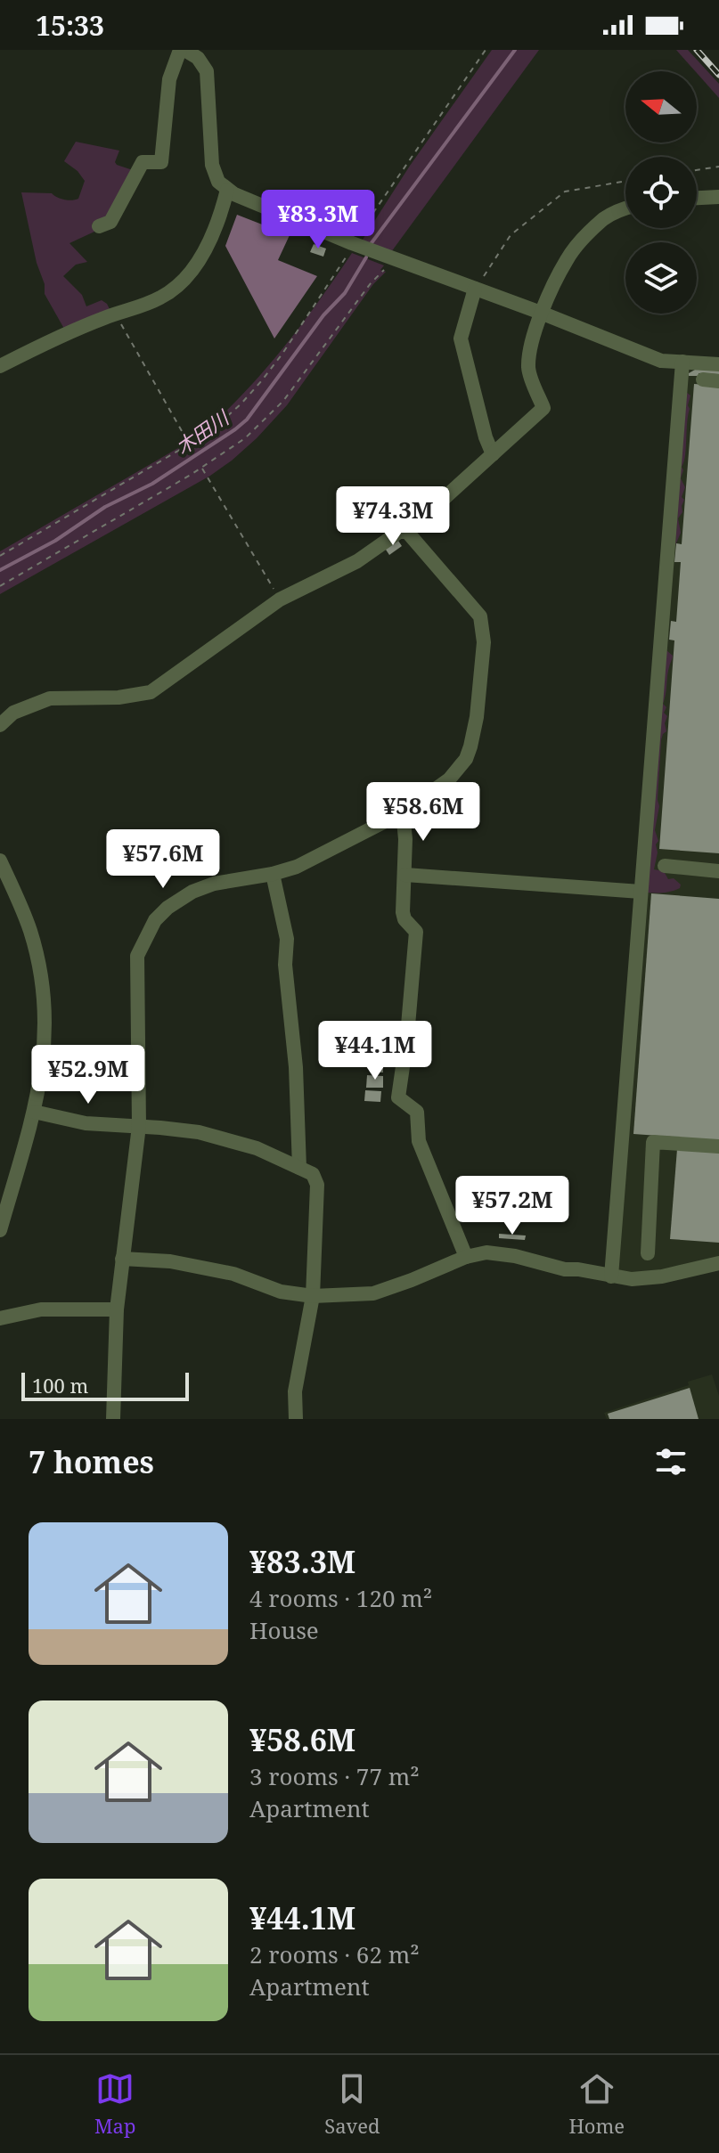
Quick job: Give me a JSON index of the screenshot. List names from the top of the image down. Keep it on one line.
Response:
{"water":["木田川"],"scale_bar":"100 m","north":"left","page":{"status":"15:33","price":["¥83.3M","¥74.3M","¥58.6M","¥57.6M","¥44.1M","¥52.9M","¥57.2M"],"scale":"100 m","heading":"7 homes","list":[{"name":"¥83.3M","note":"4 rooms · 120 m² · House"},{"name":"¥58.6M","note":"3 rooms · 77 m² · Apartment"},{"name":"¥44.1M","note":"2 rooms · 62 m² · Apartment"}],"tabs":["Map","Saved","Home"]}}
